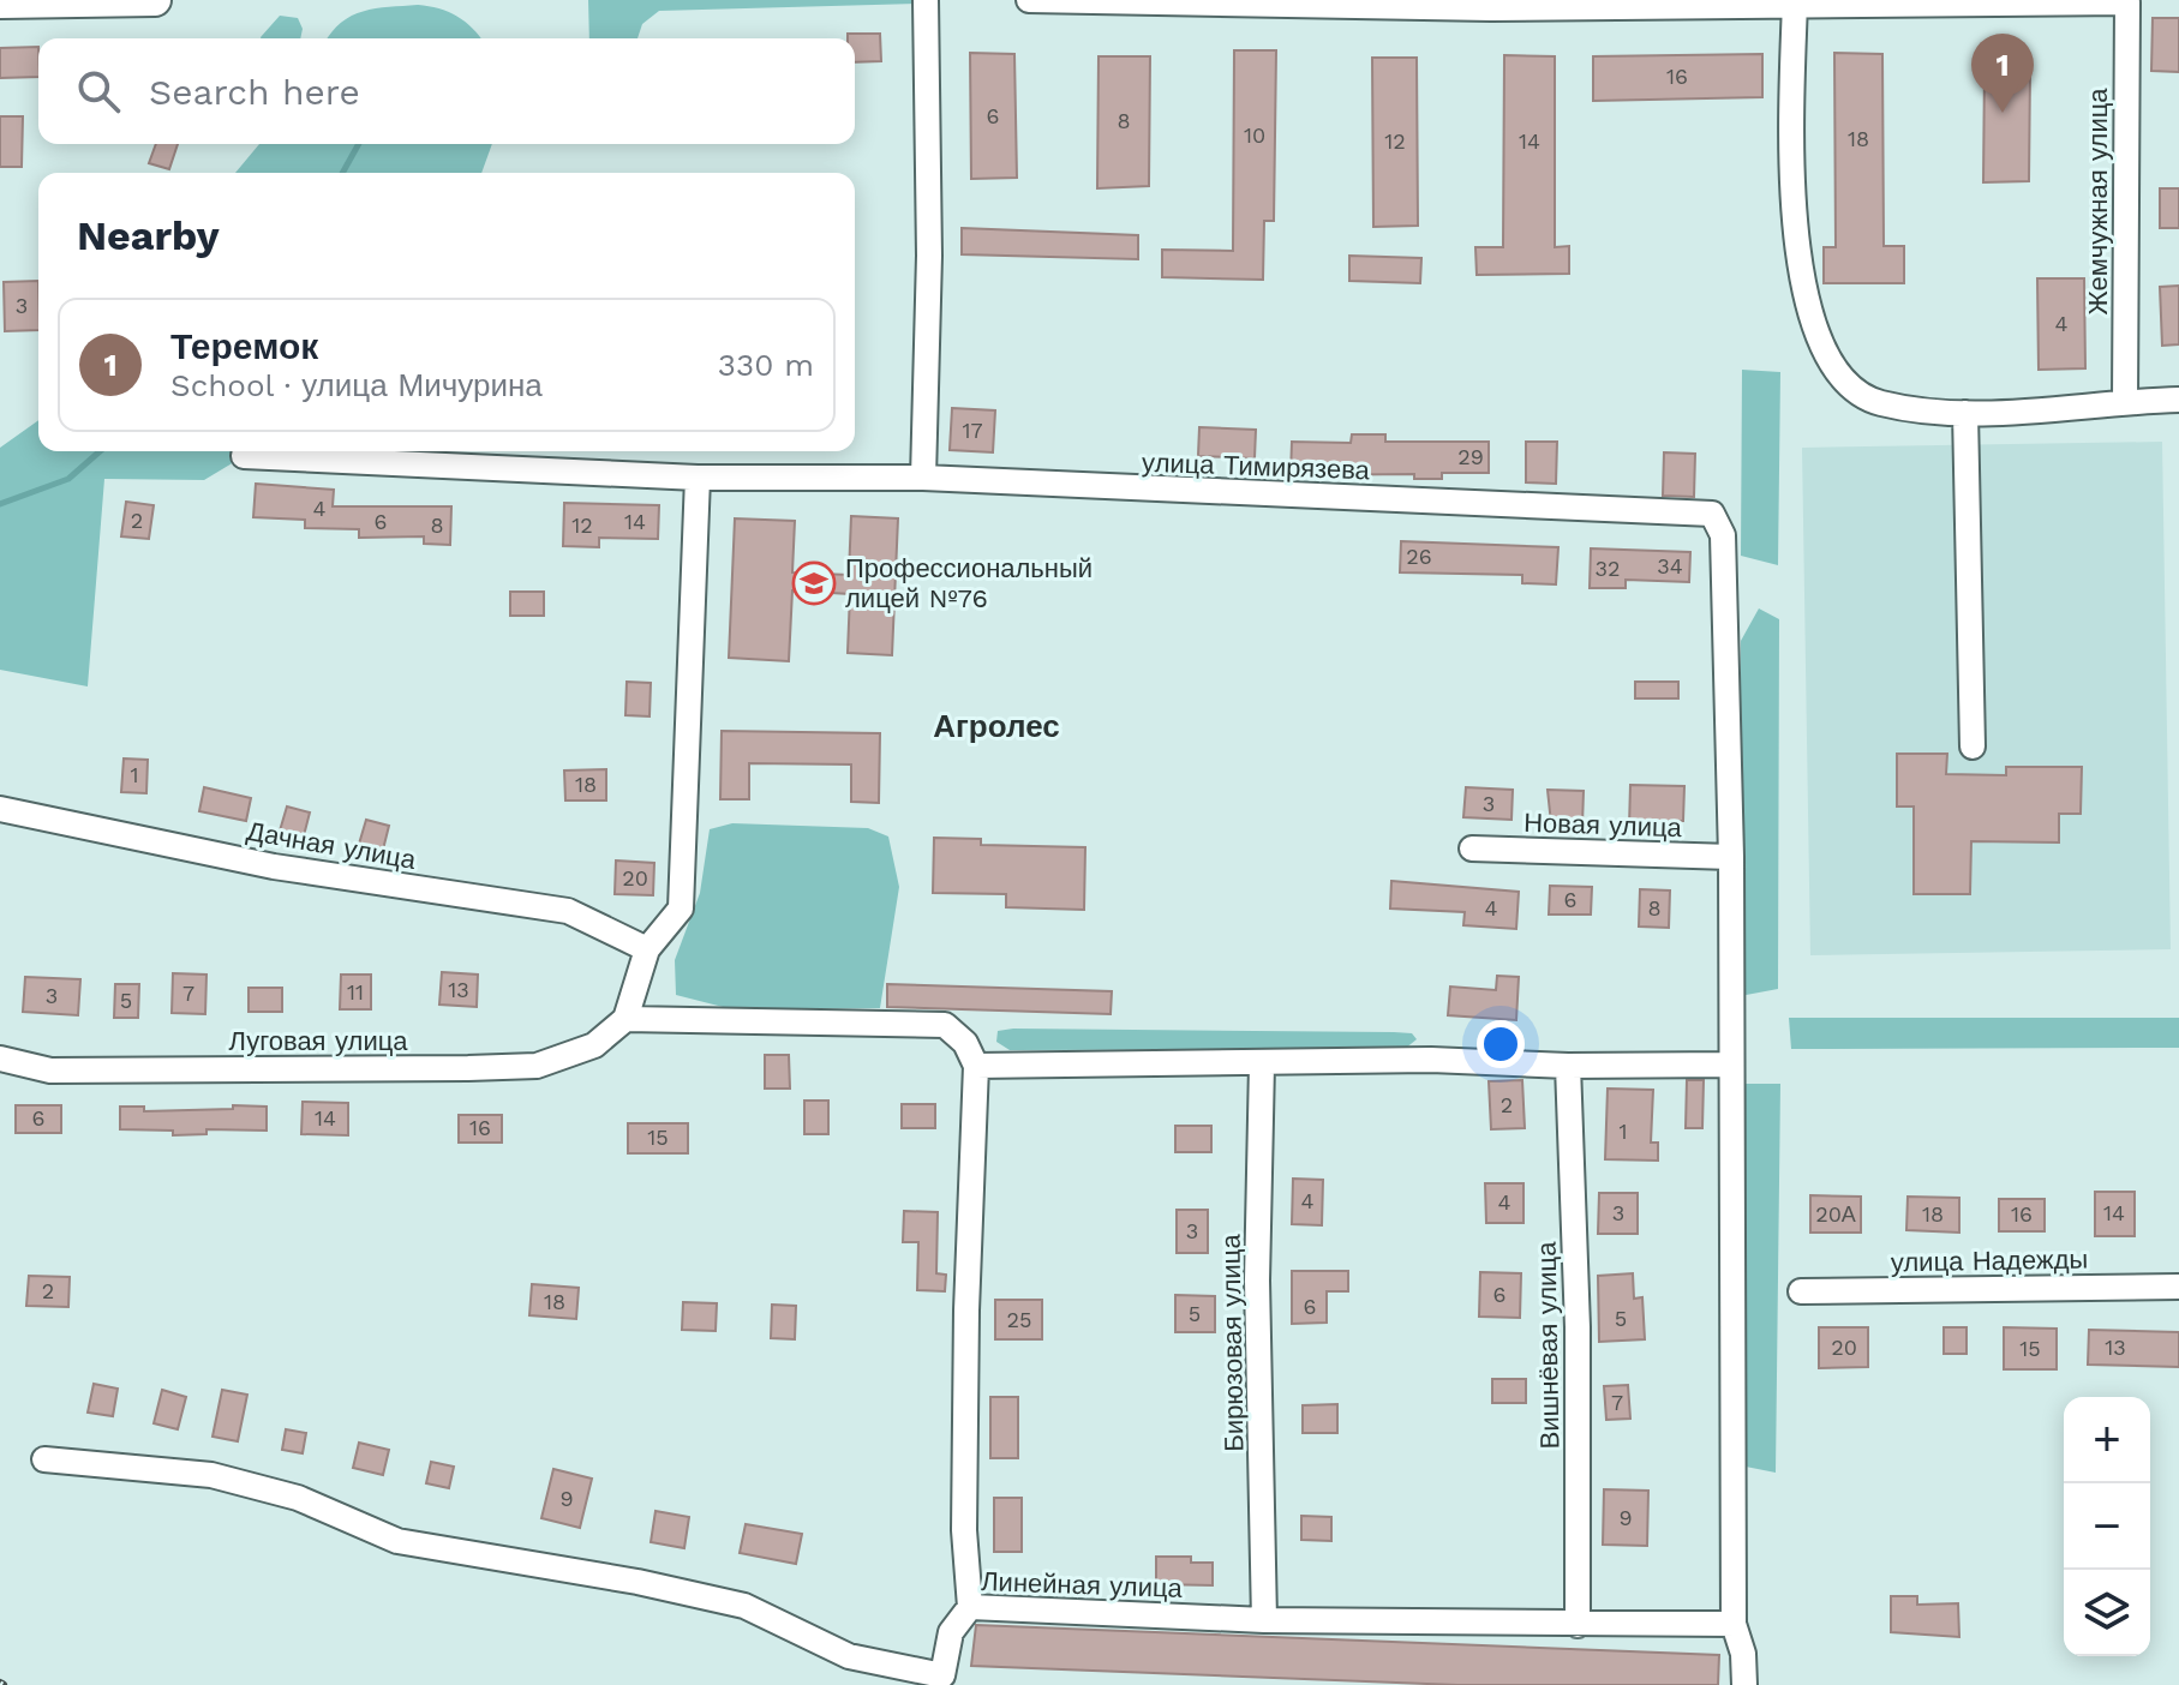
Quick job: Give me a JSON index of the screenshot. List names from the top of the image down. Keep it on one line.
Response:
{"streets":{"street":["Жемчужная улица","улица Тимирязева","Новая улица","Дачная улица","Луговая улица","улица Надежды","Бирюзовая улица","Вишнёвая улица","Линейная улица"]},"crossings":[["улица Тимирязева","Новая улица"],["улица Тимирязева","Линейная улица"],["Бирюзовая улица","Линейная улица"],["Вишнёвая улица","Линейная улица"]],"districts":["Агролес"],"places":{"school or university":["Профессиональный лицей №76"]},"house_numbers":["16","6","8","10","18","12","14","3","4","17","29","4","2","6","14","8","12","26","34","32","1","18","3","20","6","4","8","13","11","7","3","5","2","6","14","16","1","15","4","4","3","14","20А","18","16","3","2","6","18","6","5","5","25","20","13","15","7","9","9"],"page":{"pins":"1","search":"Search here","heading":"Nearby","list":[{"mark":"1","name":"Теремок","note":"School · улица Мичурина","value":"330 m"}],"map_buttons":["+","−"]}}
